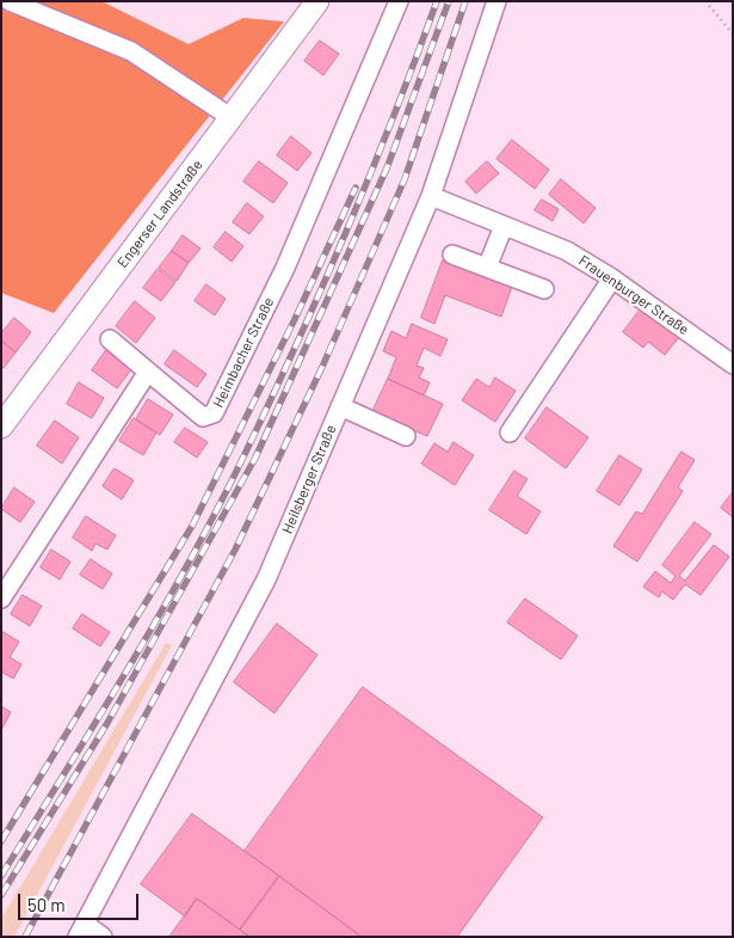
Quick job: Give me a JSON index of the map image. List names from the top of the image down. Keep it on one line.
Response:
{"streets":{"main road":["Engerser Landstraße"],"street":["Frauenburger Straße","Heimbacher Straße","Heilsberger Straße"]},"crossings":[["Frauenburger Straße","Heilsberger Straße"]],"scale_bar":"50 m"}
